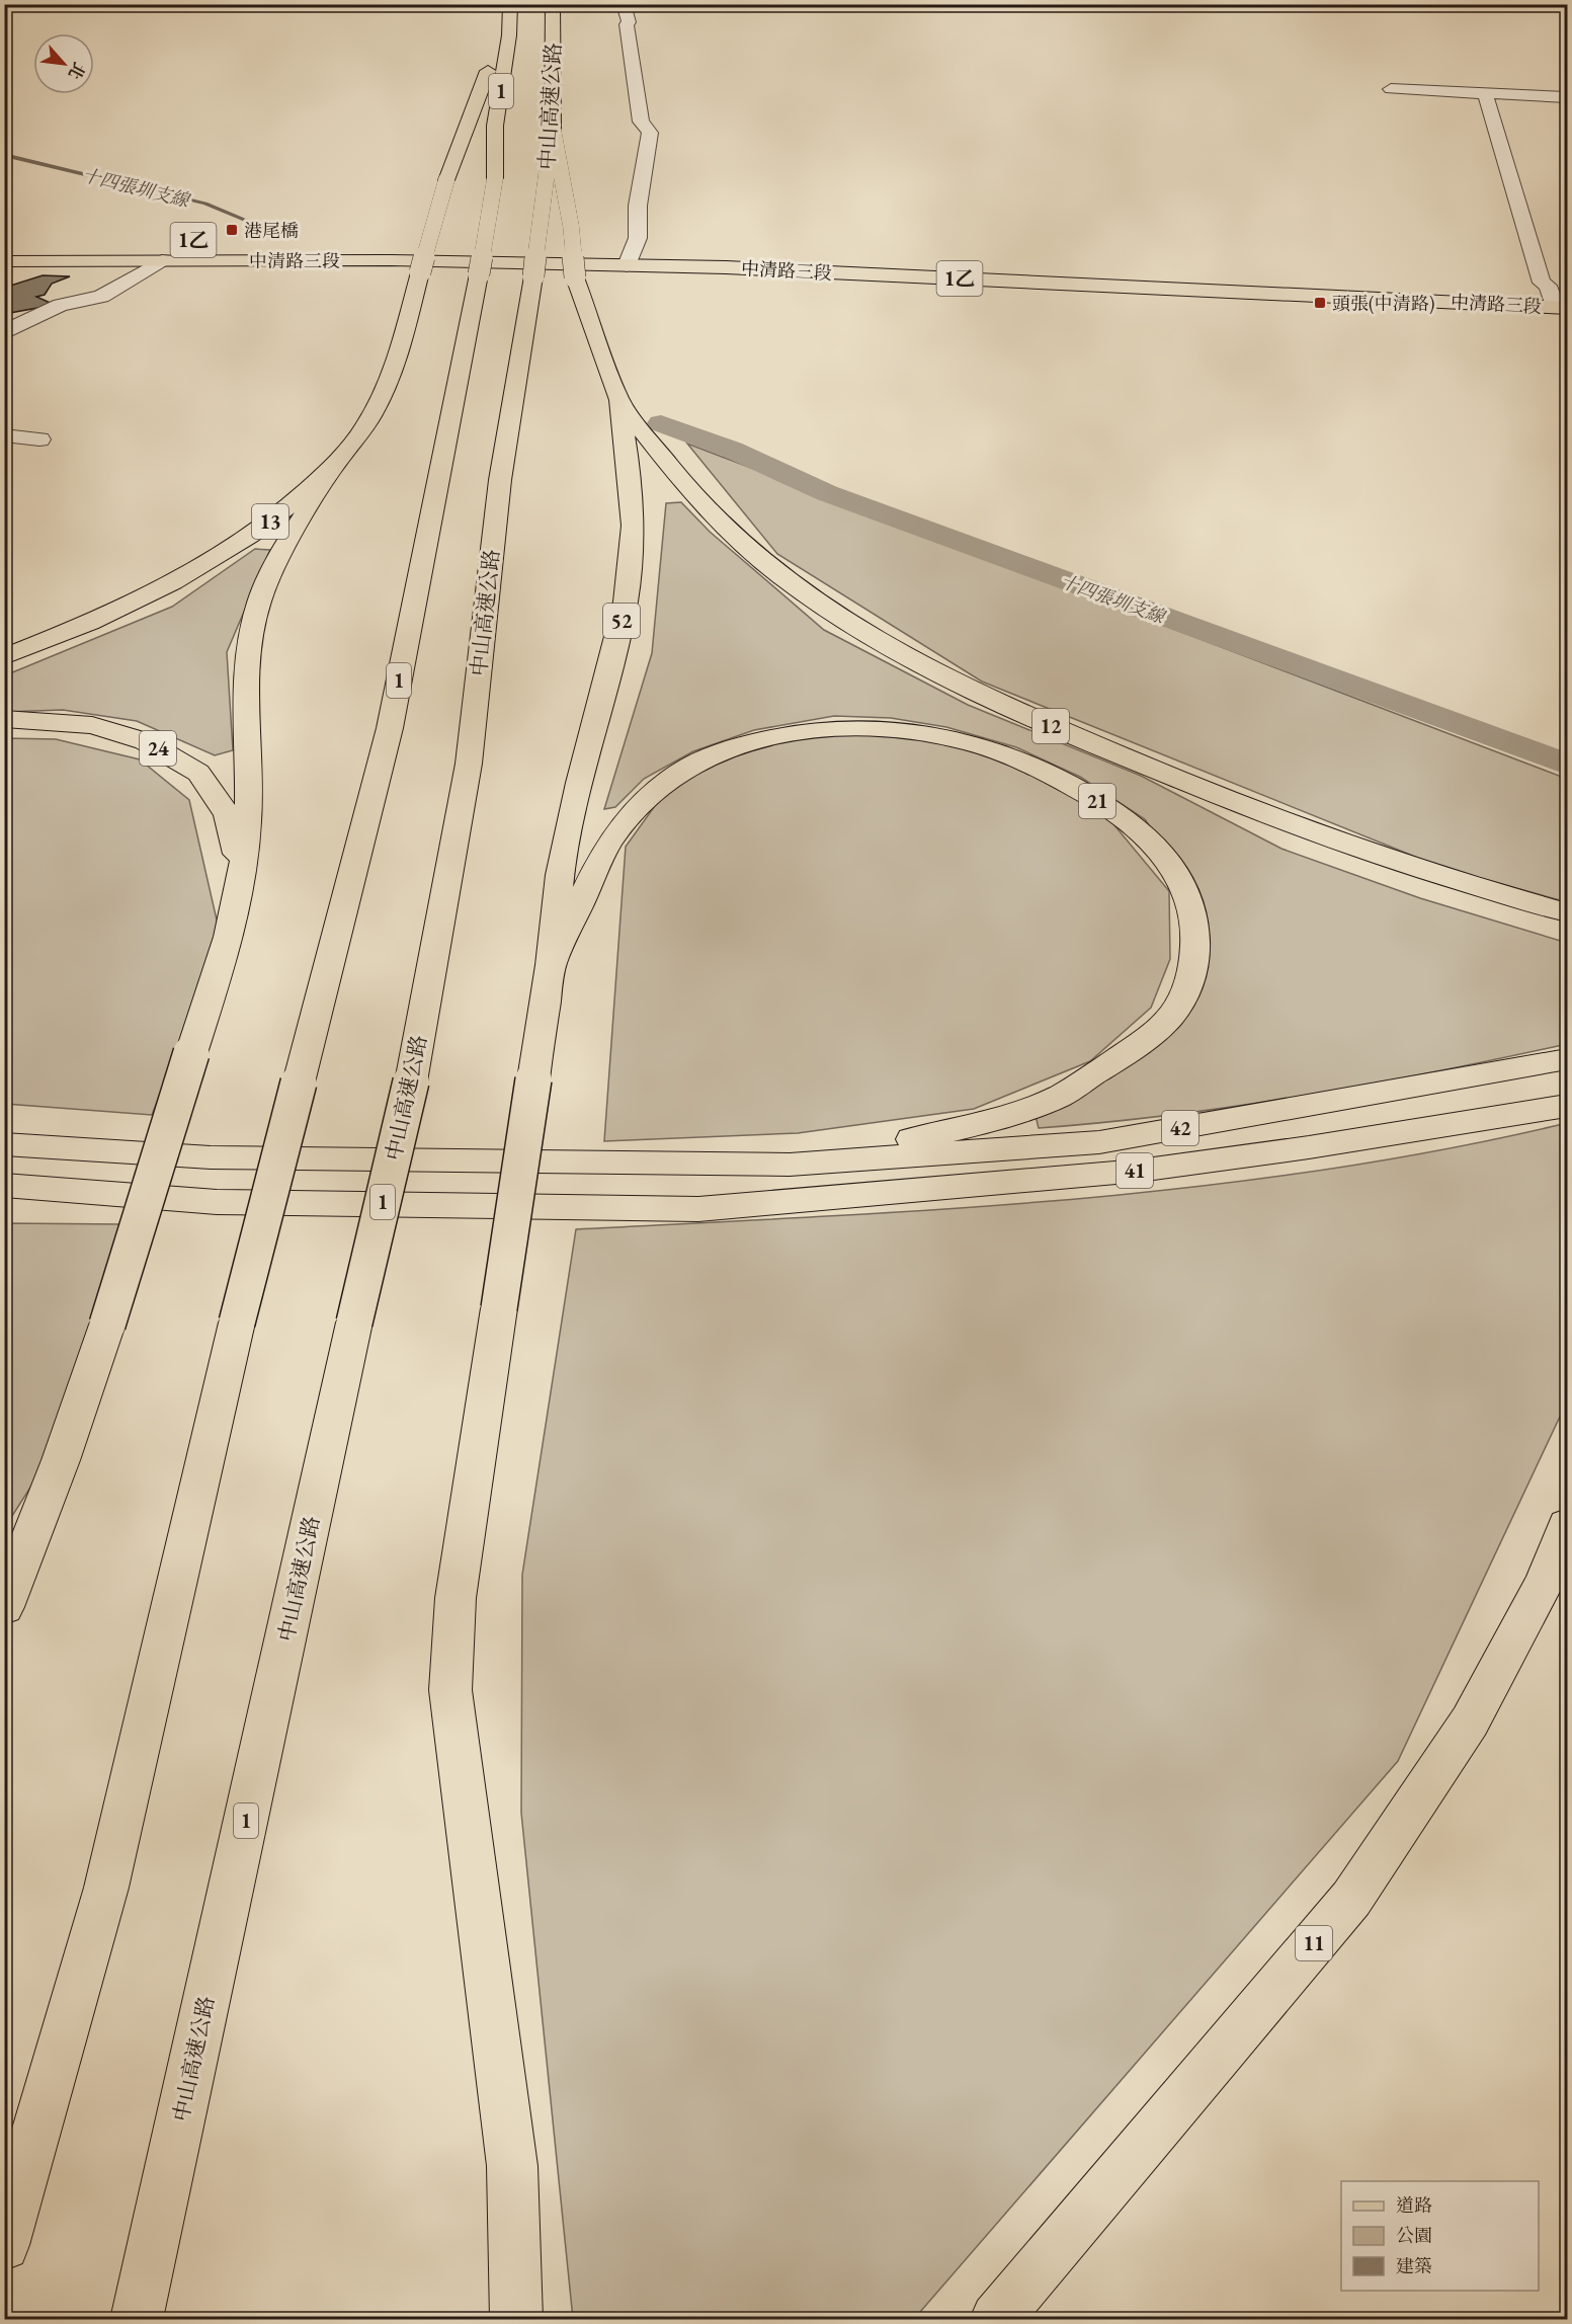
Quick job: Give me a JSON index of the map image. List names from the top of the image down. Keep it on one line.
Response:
{"streets":{"main road":["1","中山高速公路","1乙","中清路三段","13","52","12","24","21","42","41","11"]},"crossings":[["中山高速公路","13"],["中山高速公路","52"],["52","12"],["52","21"],["21","42"]],"water":["十四張圳支線"],"places":{"transit":["港尾橋","頭張(中清路)"]},"legend":["道路","公園","建築"],"north":"bottom right"}
